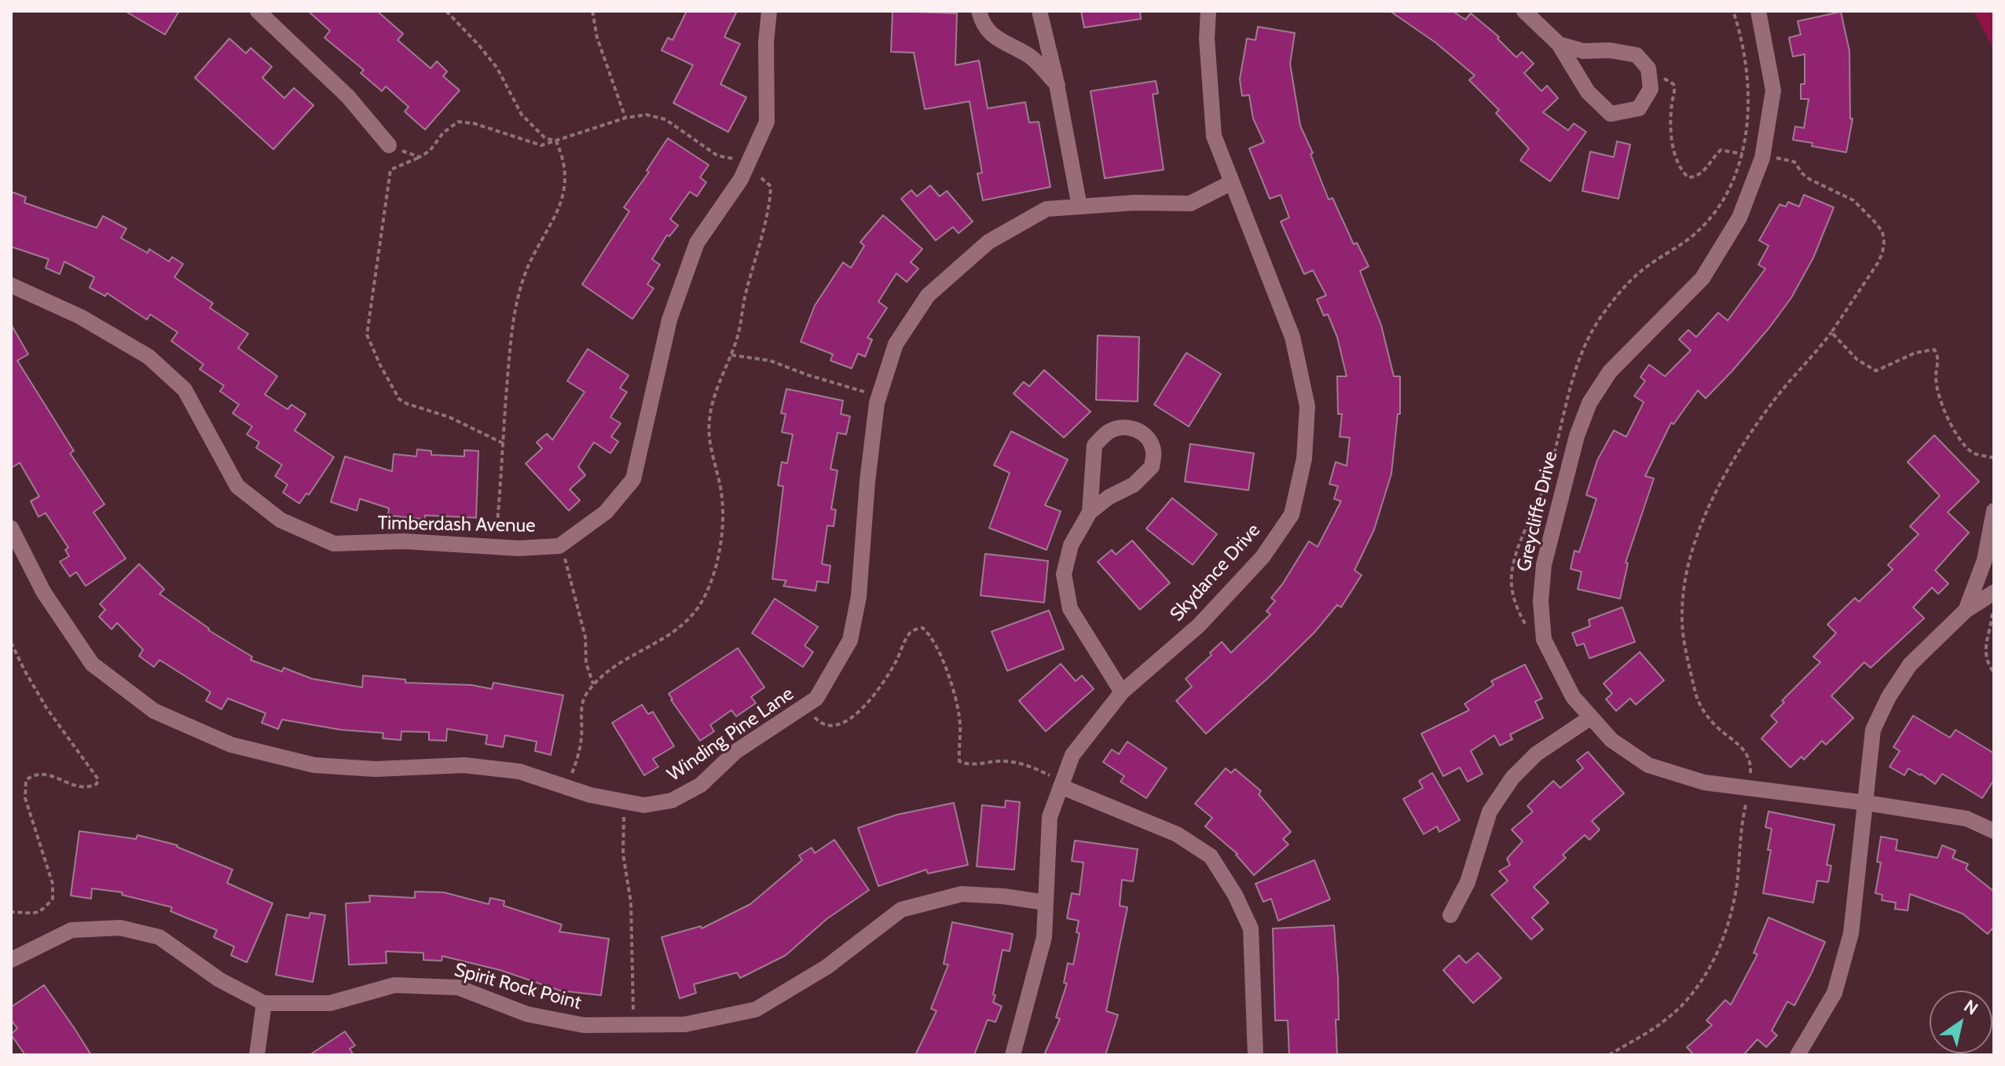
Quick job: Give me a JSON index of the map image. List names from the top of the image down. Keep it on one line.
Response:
{"streets":{"street":["Greycliffe Drive","Timberdash Avenue","Skydance Drive","Winding Pine Lane","Spirit Rock Point"]},"crossings":[["Skydance Drive","Winding Pine Lane"],["Skydance Drive","Spirit Rock Point"]],"north":"top right"}
